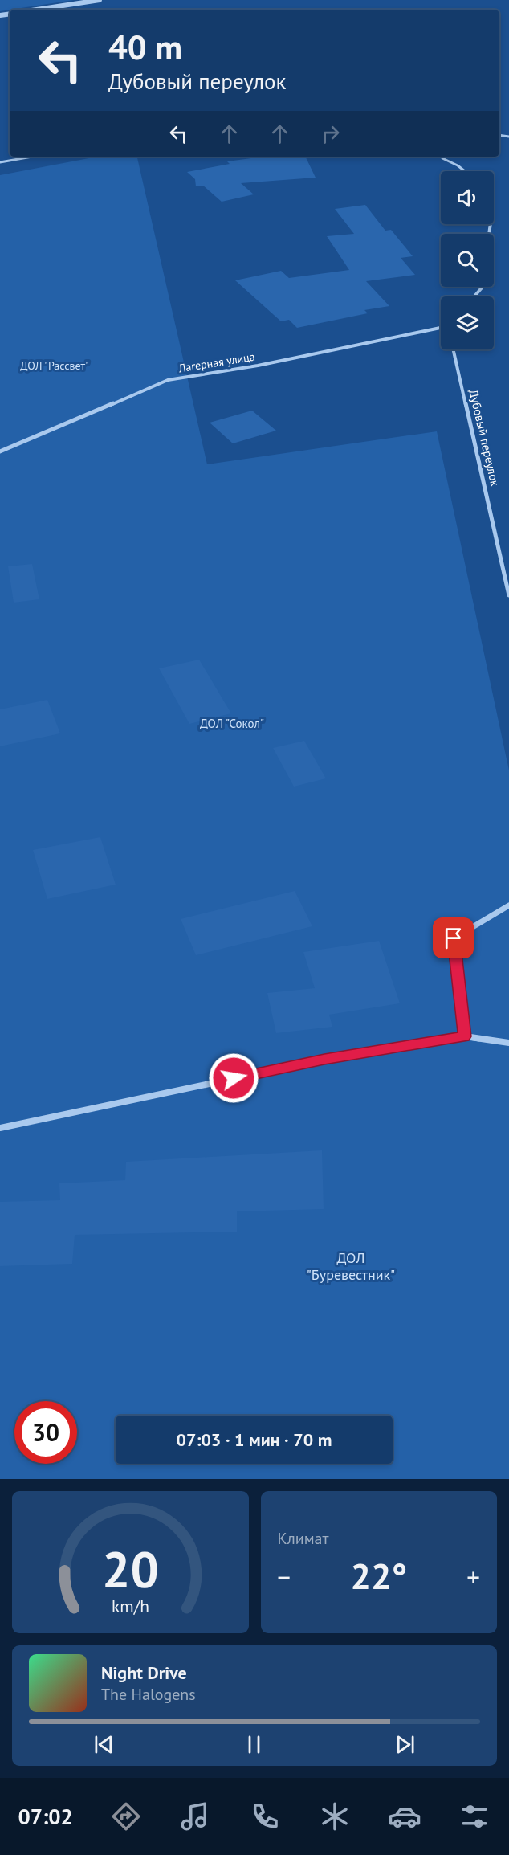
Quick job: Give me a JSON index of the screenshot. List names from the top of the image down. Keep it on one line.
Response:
{"streets":{"street":["Лагерная улица","Дубовый переулок"]},"parks":["ДОЛ \"Рассвет\"","ДОЛ \"Сокол\"","ДОЛ \"Буревестник\""],"page":{"turn":["40 m","Дубовый переулок"],"limit":"30","trip":"07:03 · 1 мин · 70 m","tile":"Климат","heat":["−","22°","+"],"song":["Night Drive","The Halogens"],"tabs":"07:02","gauge":["20","km/h"]}}
